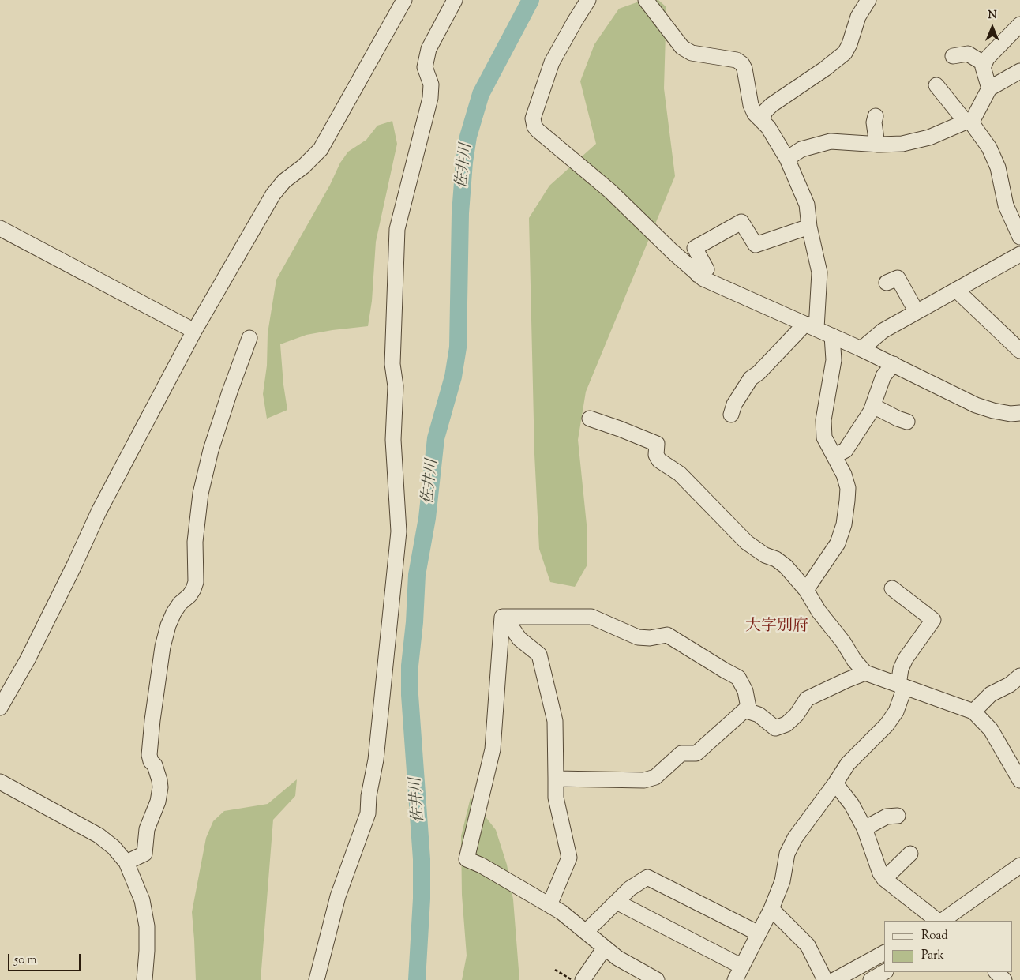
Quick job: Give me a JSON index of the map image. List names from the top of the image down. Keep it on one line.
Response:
{"districts":["大字別府"],"water":["佐井川"],"legend":["Road","Park"],"scale_bar":"50 m","north":"top"}
